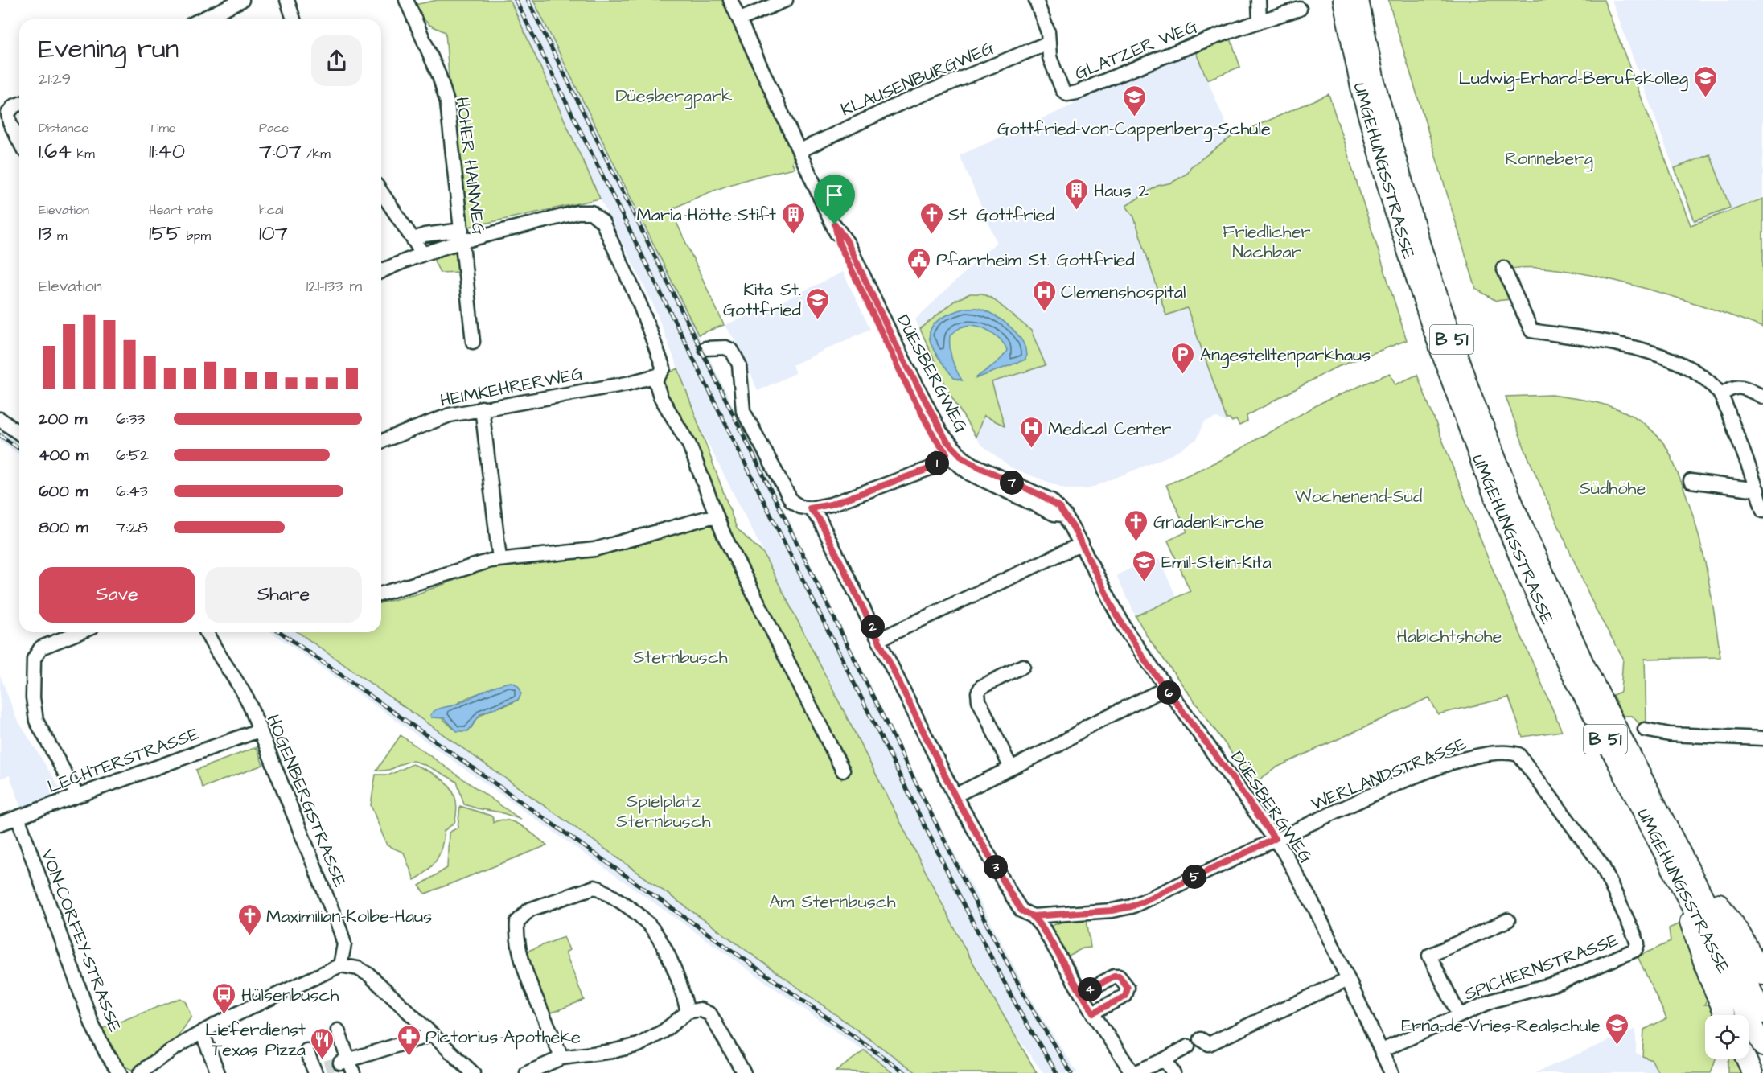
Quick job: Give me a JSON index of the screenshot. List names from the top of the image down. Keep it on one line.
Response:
{"streets":{"highway":["UMGEHUNGSSTRASSE","B 51"],"street":["GLATZER WEG","KLAUSENBURGWEG","HOHER HAINWEG","DÜESBERGWEG","HEIMKEHRERWEG","LECHTERSTRASSE","WERLANDSTRASSE","HOGENBERGSTRASSE","VON-CORFEY-STRASSE","SPICHERNSTRASSE"]},"crossings":[["GLATZER WEG","KLAUSENBURGWEG"],["KLAUSENBURGWEG","DÜESBERGWEG"],["DÜESBERGWEG","WERLANDSTRASSE"],["DÜESBERGWEG","SPICHERNSTRASSE"],["LECHTERSTRASSE","HOGENBERGSTRASSE"],["LECHTERSTRASSE","VON-CORFEY-STRASSE"],["WERLANDSTRASSE","SPICHERNSTRASSE"]],"parks":["Düesbergpark","Ronneberg","Friedlicher Nachbar","Südhöhe","Wochenend-Süd","Habichtshöhe","Sternbusch","Spielplatz Sternbusch","Am Sternbusch"],"places":{"school or university":["Ludwig-Erhard-Berufskolleg","Gottfried-von-Cappenberg-Schule","Kita St. Gottfried","Emil-Stein-Kita","Erna-de-Vries-Realschule"],"building":["Haus 2","Maria-Hötte-Stift"],"church":["St. Gottfried","Gnadenkirche","Maximilian-Kolbe-Haus"],"public building":["Pfarrheim St. Gottfried"],"hospital":["Clemenshospital","Medical Center"],"parking":["Angestelltenparkhaus"],"bus stop":["Hülsenbusch"],"pharmacy":["Pictorius-Apotheke"],"restaurant":["Lieferdienst Texas Pizza"]},"page":{"heading":["Evening run","21:29"],"stats":[["Distance","1.64 km"],["Time","11:40"],["Pace","7:07 /km"],["Elevation","13 m"],["Heart rate","155 bpm"],["kcal","107"]],"chart":["Elevation","121–133 m"],"list":[{"name":"200 m","note":"6:33"},{"name":"400 m","note":"6:52"},{"name":"600 m","note":"6:43"},{"name":"800 m","note":"7:28"}],"pins":["1","7","2","6","3","5","4"],"buttons":["Save","Share"]}}
